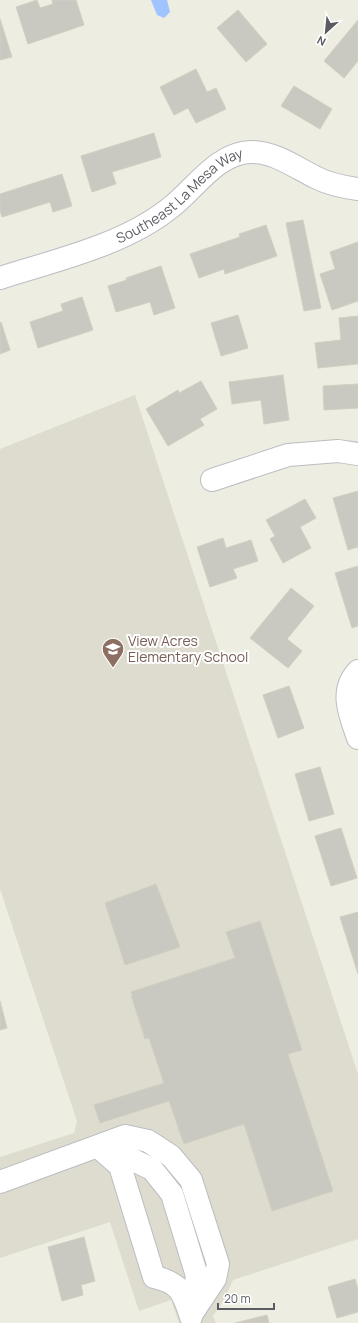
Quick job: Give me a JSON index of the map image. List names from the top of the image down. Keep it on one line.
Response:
{"streets":{"street":["Southeast La Mesa Way"]},"places":{"school or university":["View Acres Elementary School"]},"scale_bar":"20 m","north":"bottom left"}
